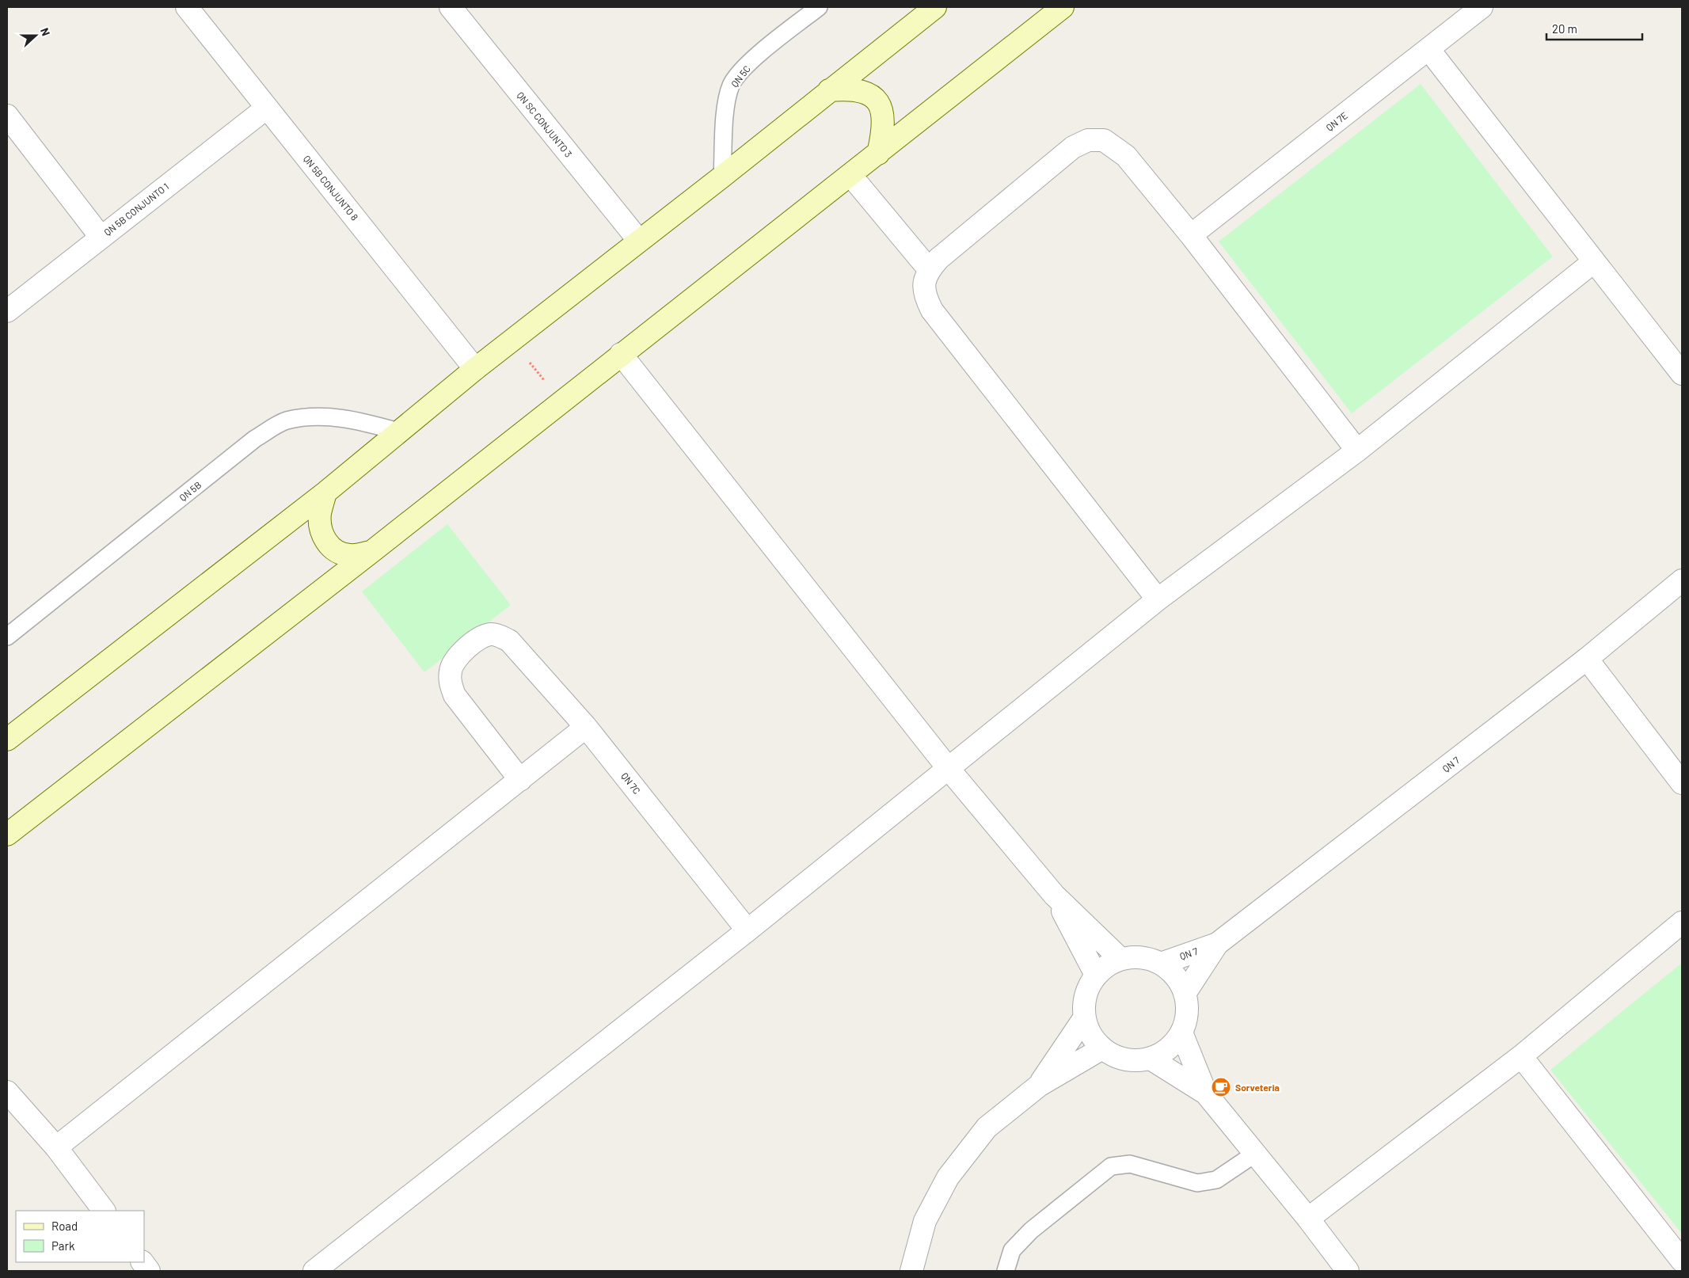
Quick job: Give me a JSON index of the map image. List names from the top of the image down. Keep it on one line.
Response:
{"streets":{"street":["QN 7E","QN SC CONJUNTO 3","QN 5B CONJUNTO 8","QN 5B CONJUNTO 1","QN 7","QN 7C"],"lane":["QN 5C","QN 5B"]},"crossings":[["QN 5B CONJUNTO 8","QN 5B CONJUNTO 1"]],"places":{"cafe":["Sorveteria"]},"legend":["Road","Park"],"scale_bar":"20 m","north":"right"}
